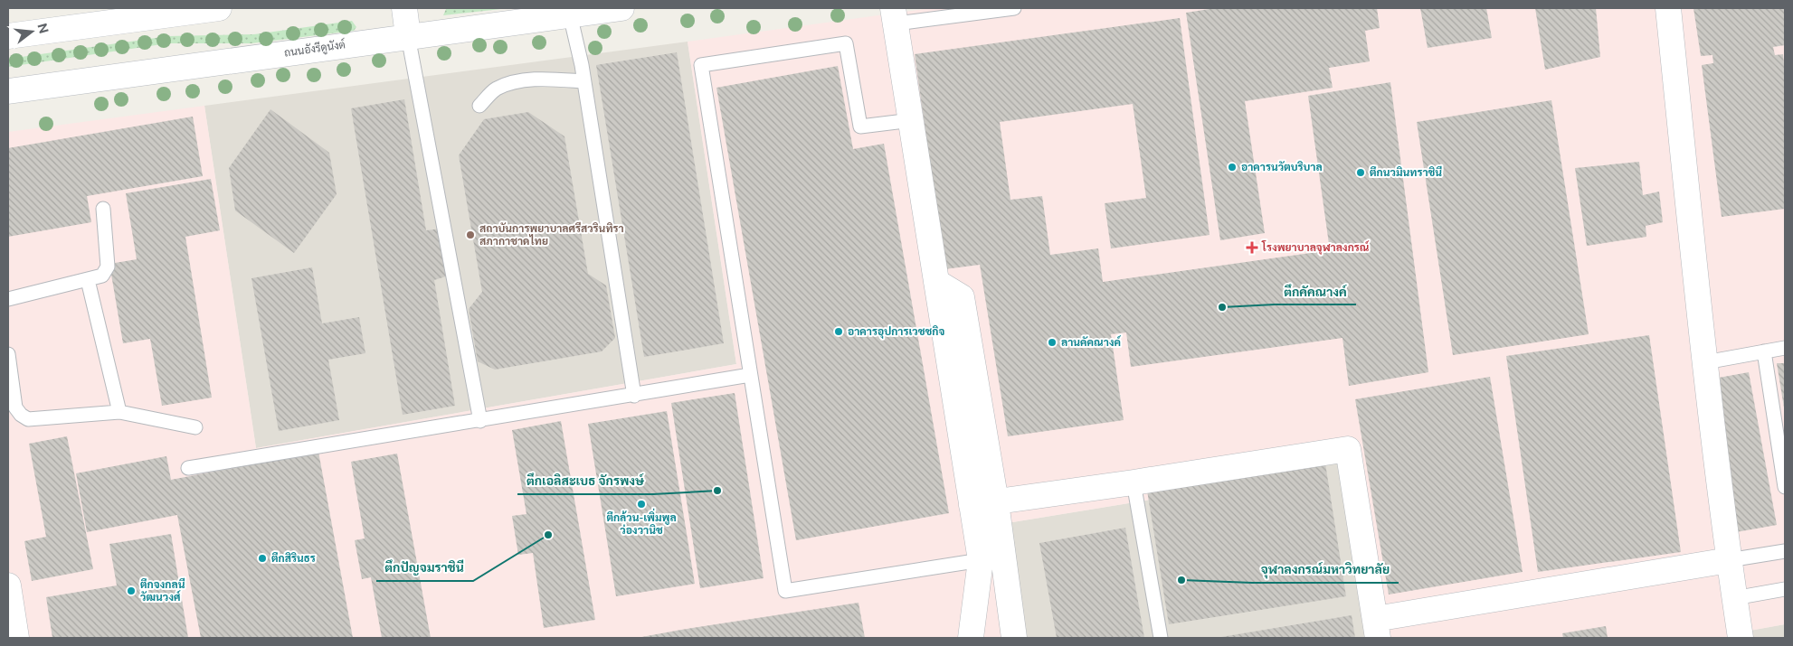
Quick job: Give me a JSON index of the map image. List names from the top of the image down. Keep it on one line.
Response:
{"streets":{"street":["ถนนอังรีดูนังต์"]},"places":{"other":["อาคารนวัตบริบาล","ตึกนวมินทราชินี","สถาบันการพยาบาลศรีสวรินทิรา สภากาชาดไทย","ตึกคัคณางค์","อาคารอุปการเวชชกิจ","ลานคัคณางค์","ตึกเอลิสะเบธ จักรพงษ์","ตึกล้วน-เพิ่มพูล ว่องวานิช","ตึกปัญจมราชินี","ตึกสิรินธร","จุฬาลงกรณ์มหาวิทยาลัย","ตึกจงกลนี วัฒนวงศ์"],"health":["โรงพยาบาลจุฬาลงกรณ์"]},"north":"right"}
